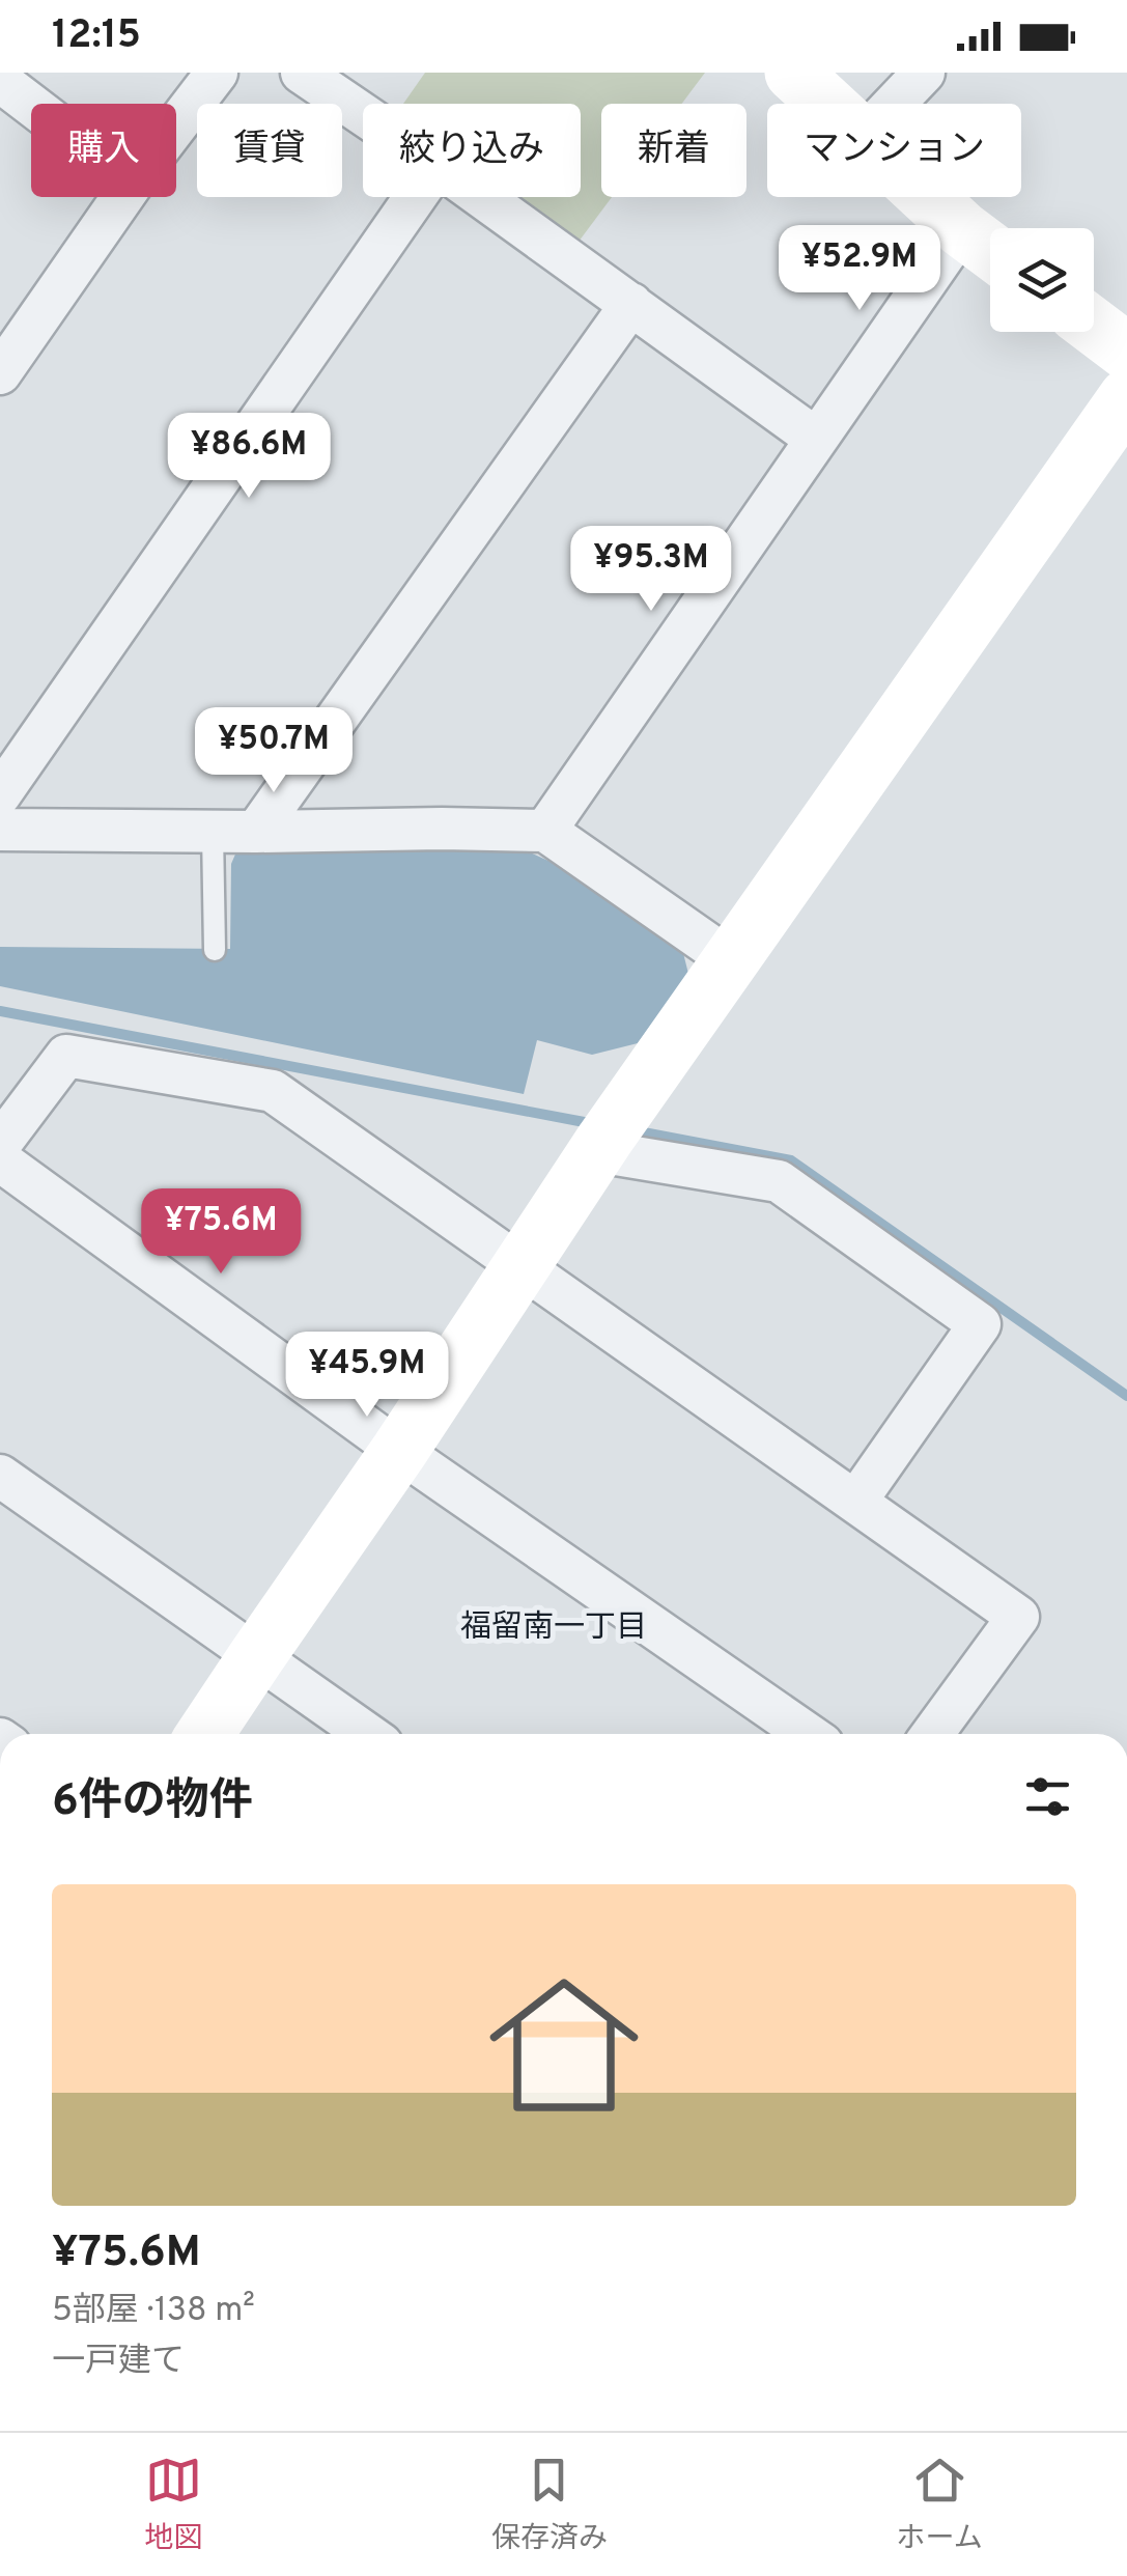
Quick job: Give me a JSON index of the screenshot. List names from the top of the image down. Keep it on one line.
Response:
{"districts":["福留南一丁目"],"page":{"status":"12:15","chip":["購入","賃貸","絞り込み","新着","マンション"],"price":["¥52.9M","¥86.6M","¥95.3M","¥50.7M","¥75.6M","¥45.9M"],"heading":"6件の物件","list":[{"name":"¥75.6M","note":"5部屋 · 138 m² · 一戸建て"}],"tabs":["地図","保存済み","ホーム"]}}
